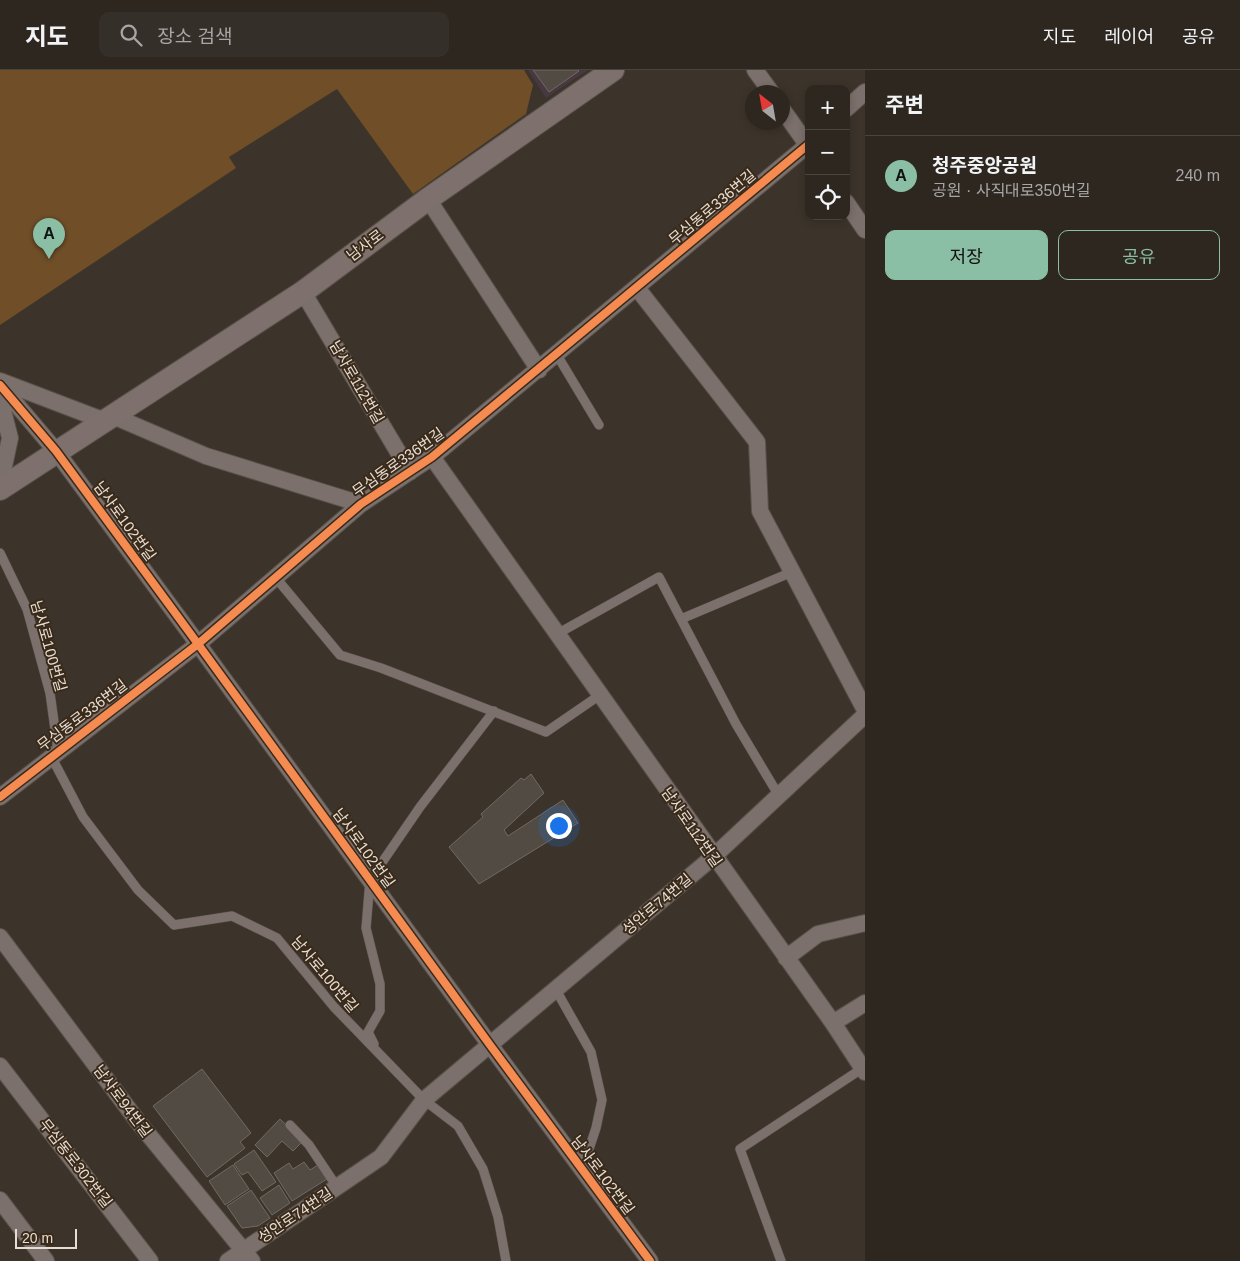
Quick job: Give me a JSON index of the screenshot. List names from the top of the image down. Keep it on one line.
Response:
{"streets":{"street":["무심동로336번길","남사로","남사로112번길","남사로102번길","성안로74번길","남사로94번길","무심동로302번길"],"lane":["남사로100번길"]},"crossings":[["무심동로336번길","남사로112번길"],["무심동로336번길","남사로102번길"],["무심동로336번길","남사로100번길"],["남사로","남사로112번길"],["남사로","남사로102번길"],["남사로112번길","성안로74번길"],["남사로102번길","성안로74번길"],["남사로100번길","성안로74번길"],["성안로74번길","남사로94번길"]],"scale_bar":"20 m","north":"top left","page":{"header":"지도","search":"장소 검색","nav":["지도","레이어","공유"],"heading":"주변","map_buttons":["+","−"],"list":[{"mark":"A","name":"청주중앙공원","note":"공원 · 사직대로350번길","value":"240 m"}],"buttons":["저장","공유"],"pins":"A","scale":"20 m"}}
